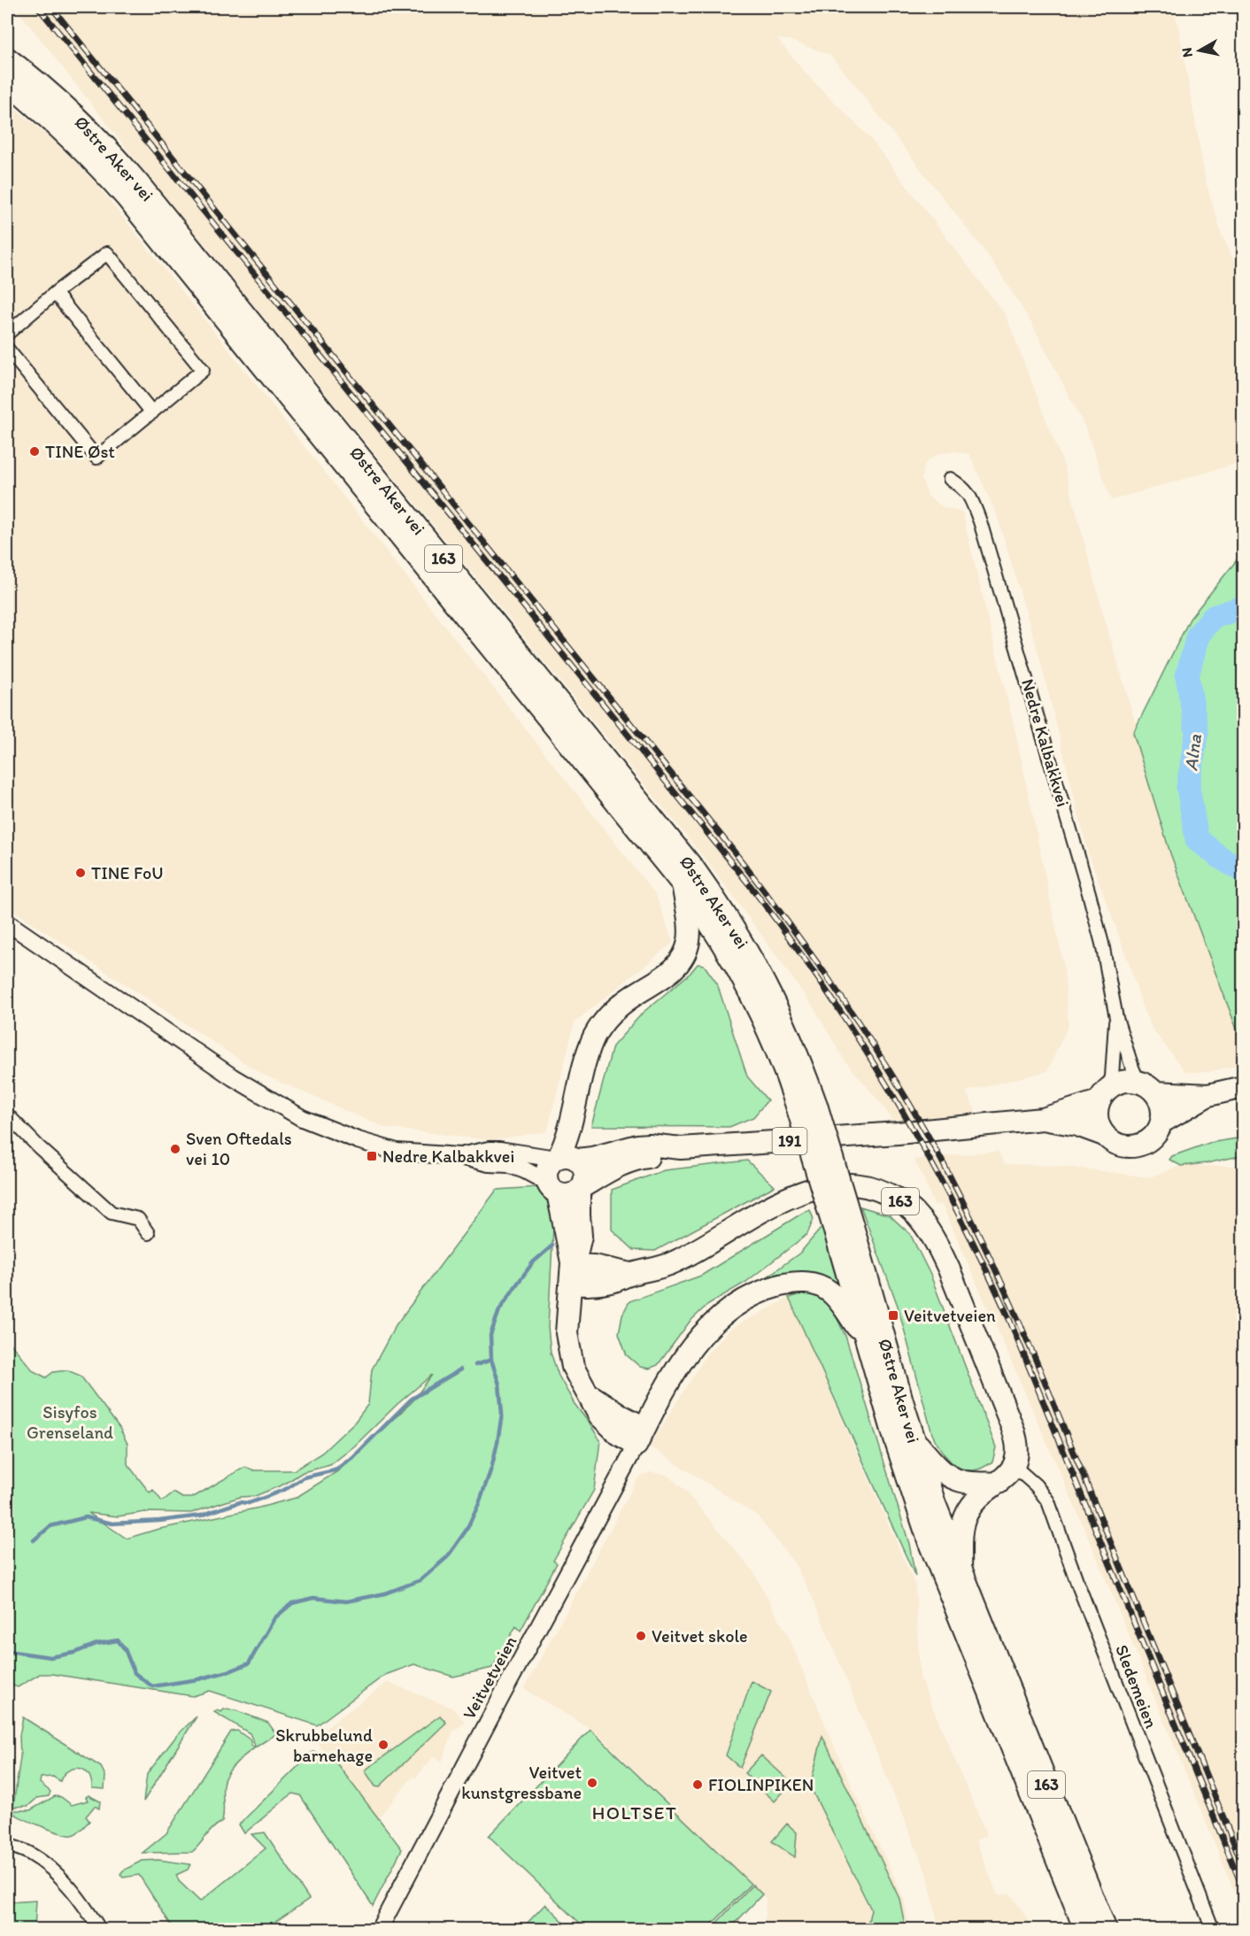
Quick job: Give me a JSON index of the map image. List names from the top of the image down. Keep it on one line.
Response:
{"streets":{"highway":["Østre Aker vei","163","191"],"main road":["Veitvetveien"],"street":["Nedre Kalbakkvei","Sledemeien"]},"crossings":[["Østre Aker vei","163"],["163","Veitvetveien"],["163","Sledemeien"],["Nedre Kalbakkvei","191"]],"districts":["HOLTSET"],"water":["Alna"],"parks":["Sisyfos Grenseland"],"places":{"other":["TINE Øst","TINE FoU","Sven Oftedals vei 10","Veitvet skole","Skrubbelund barnehage","Veitvet kunstgressbane","FIOLINPIKEN"],"transit":["Nedre Kalbakkvei","Veitvetveien"]},"north":"left"}
